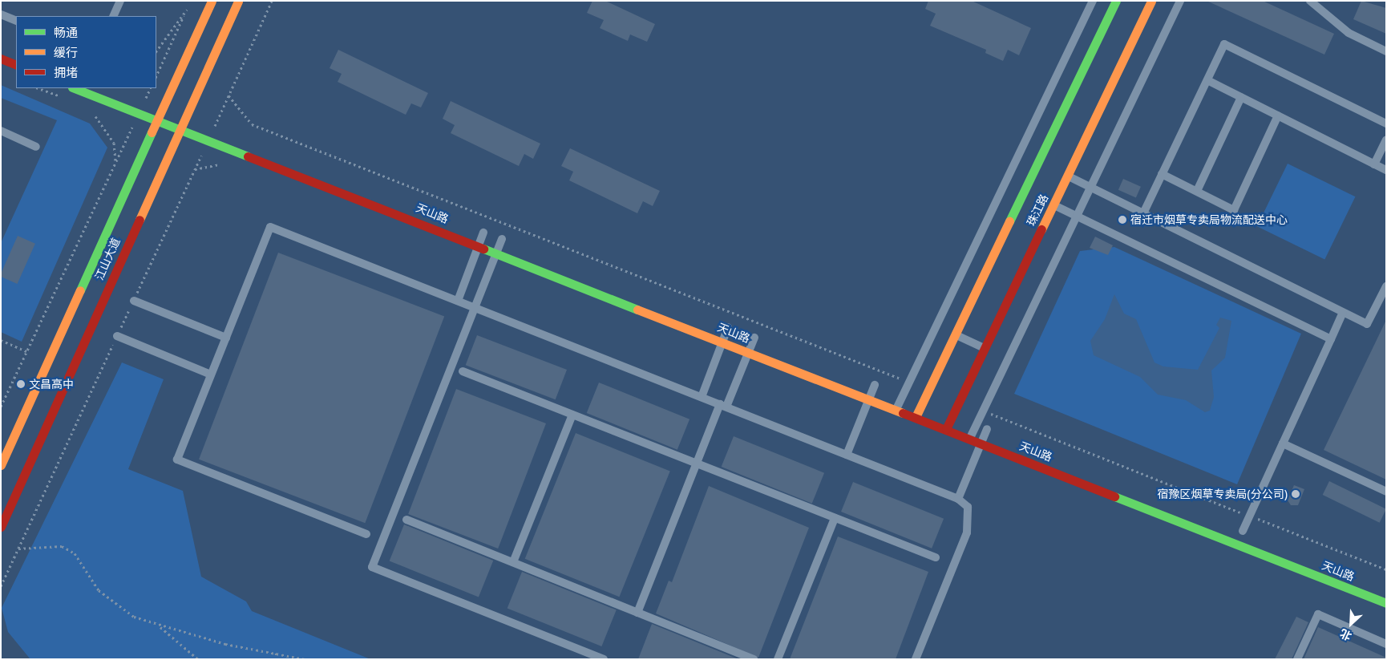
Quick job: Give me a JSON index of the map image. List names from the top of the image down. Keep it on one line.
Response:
{"streets":{"street":["珠江路","天山路","江山大道"]},"crossings":[["珠江路","天山路"],["天山路","江山大道"]],"places":["宿迁市烟草专卖局物流配送中心","文昌高中","宿豫区烟草专卖局(分公司)"],"legend":["畅通","缓行","拥堵"],"north":"bottom left"}
